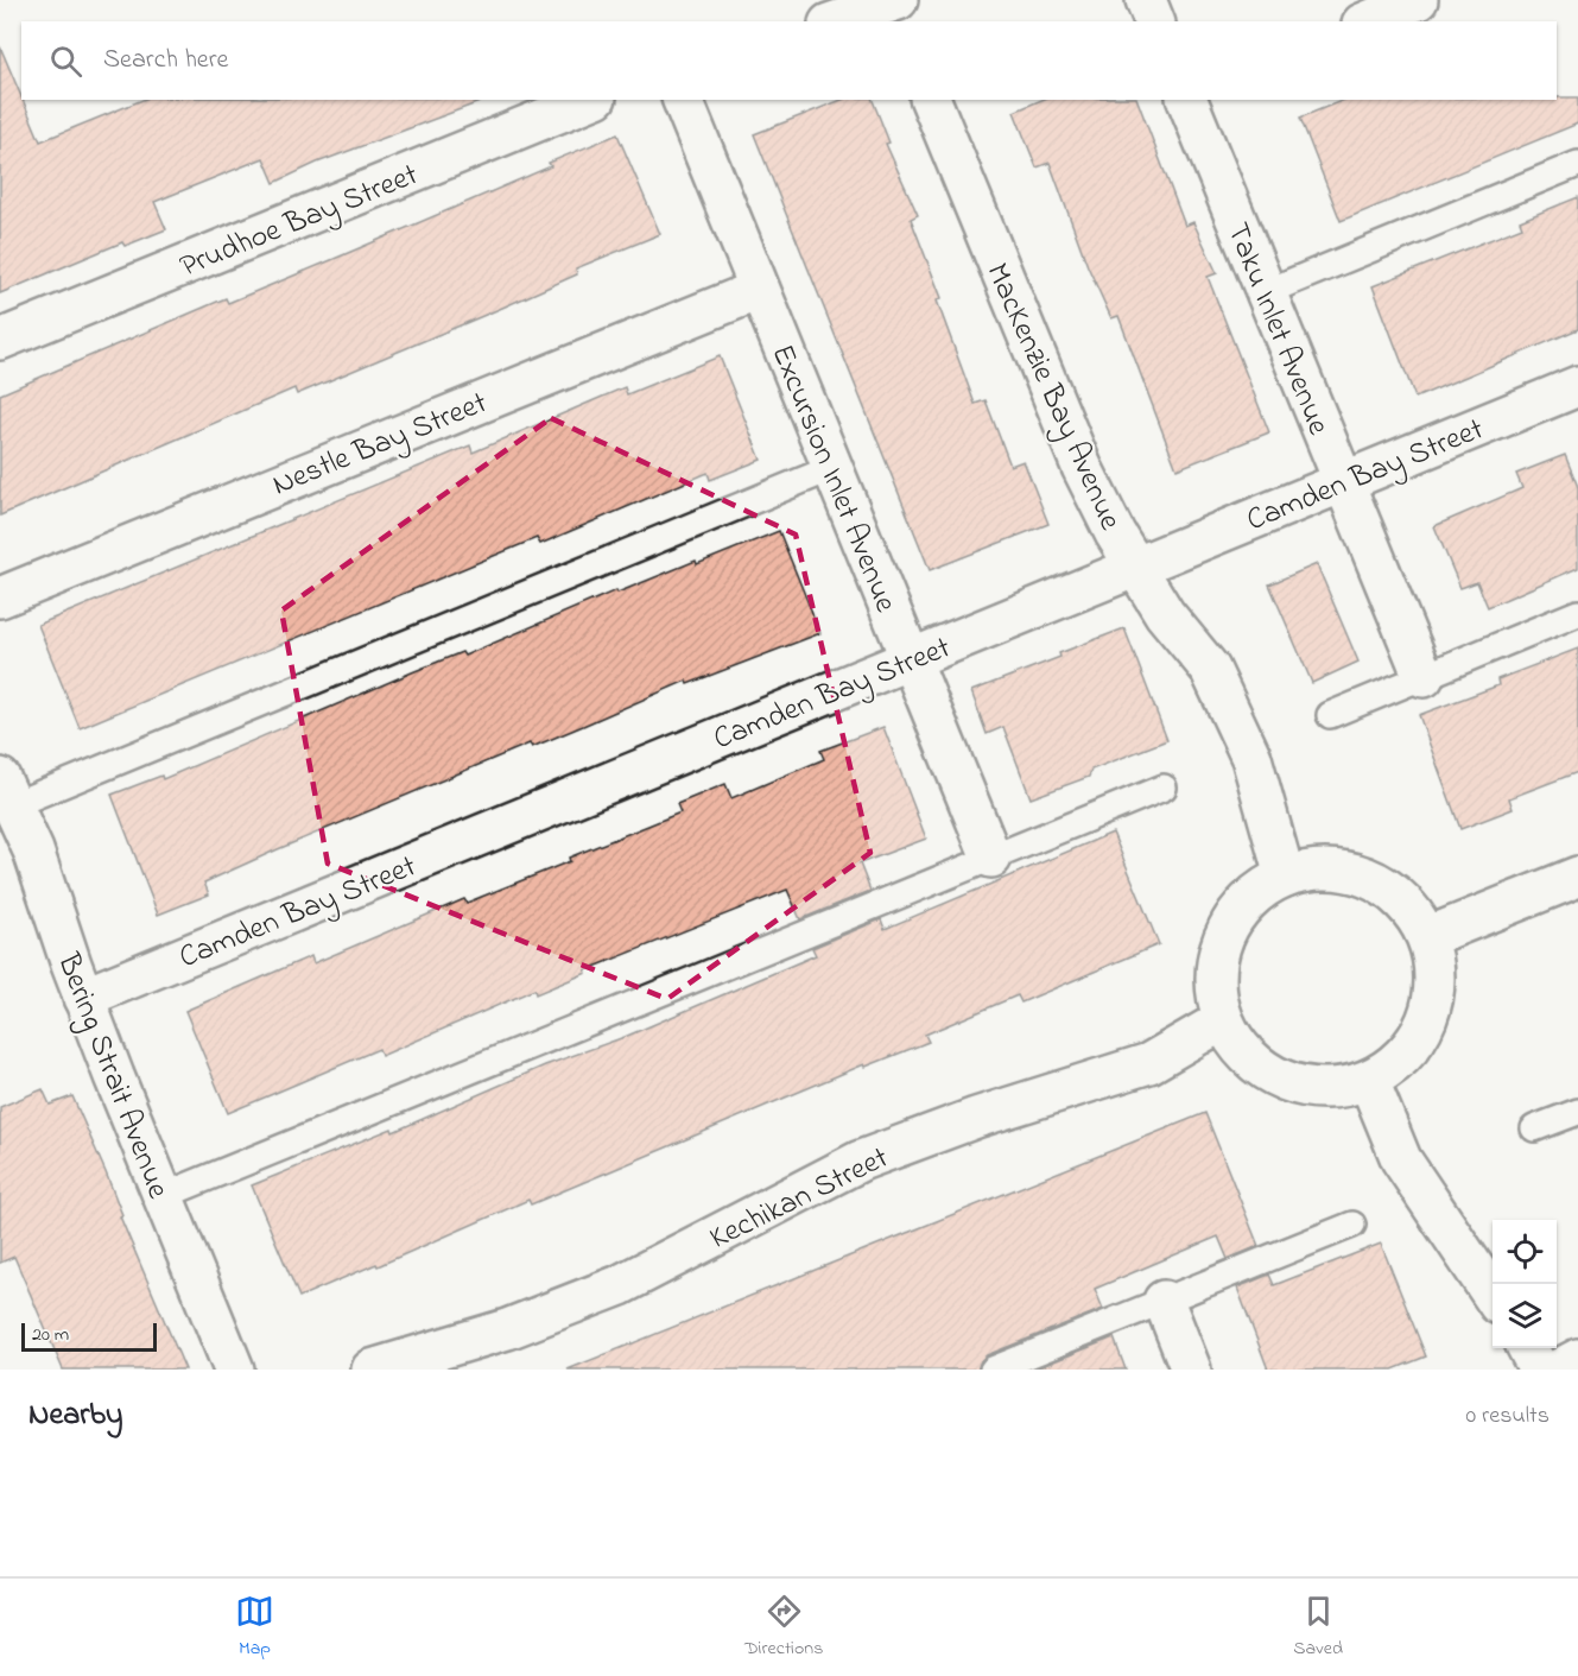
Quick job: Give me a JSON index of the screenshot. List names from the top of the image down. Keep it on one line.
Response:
{"streets":{"street":["Prudhoe Bay Street","Taku Inlet Avenue","MacKenzie Bay Avenue","Nestle Bay Street","Camden Bay Street","Excursion Inlet Avenue","Bering Strait Avenue","Kechikan Street"]},"crossings":[["Taku Inlet Avenue","Camden Bay Street"],["MacKenzie Bay Avenue","Camden Bay Street"],["MacKenzie Bay Avenue","Kechikan Street"],["Nestle Bay Street","Excursion Inlet Avenue"],["Camden Bay Street","Excursion Inlet Avenue"],["Camden Bay Street","Bering Strait Avenue"]],"scale_bar":"20 m","page":{"search":"Search here","scale":"20 m","heading":["Nearby","0 results"],"nav":["Map","Directions","Saved"]}}
